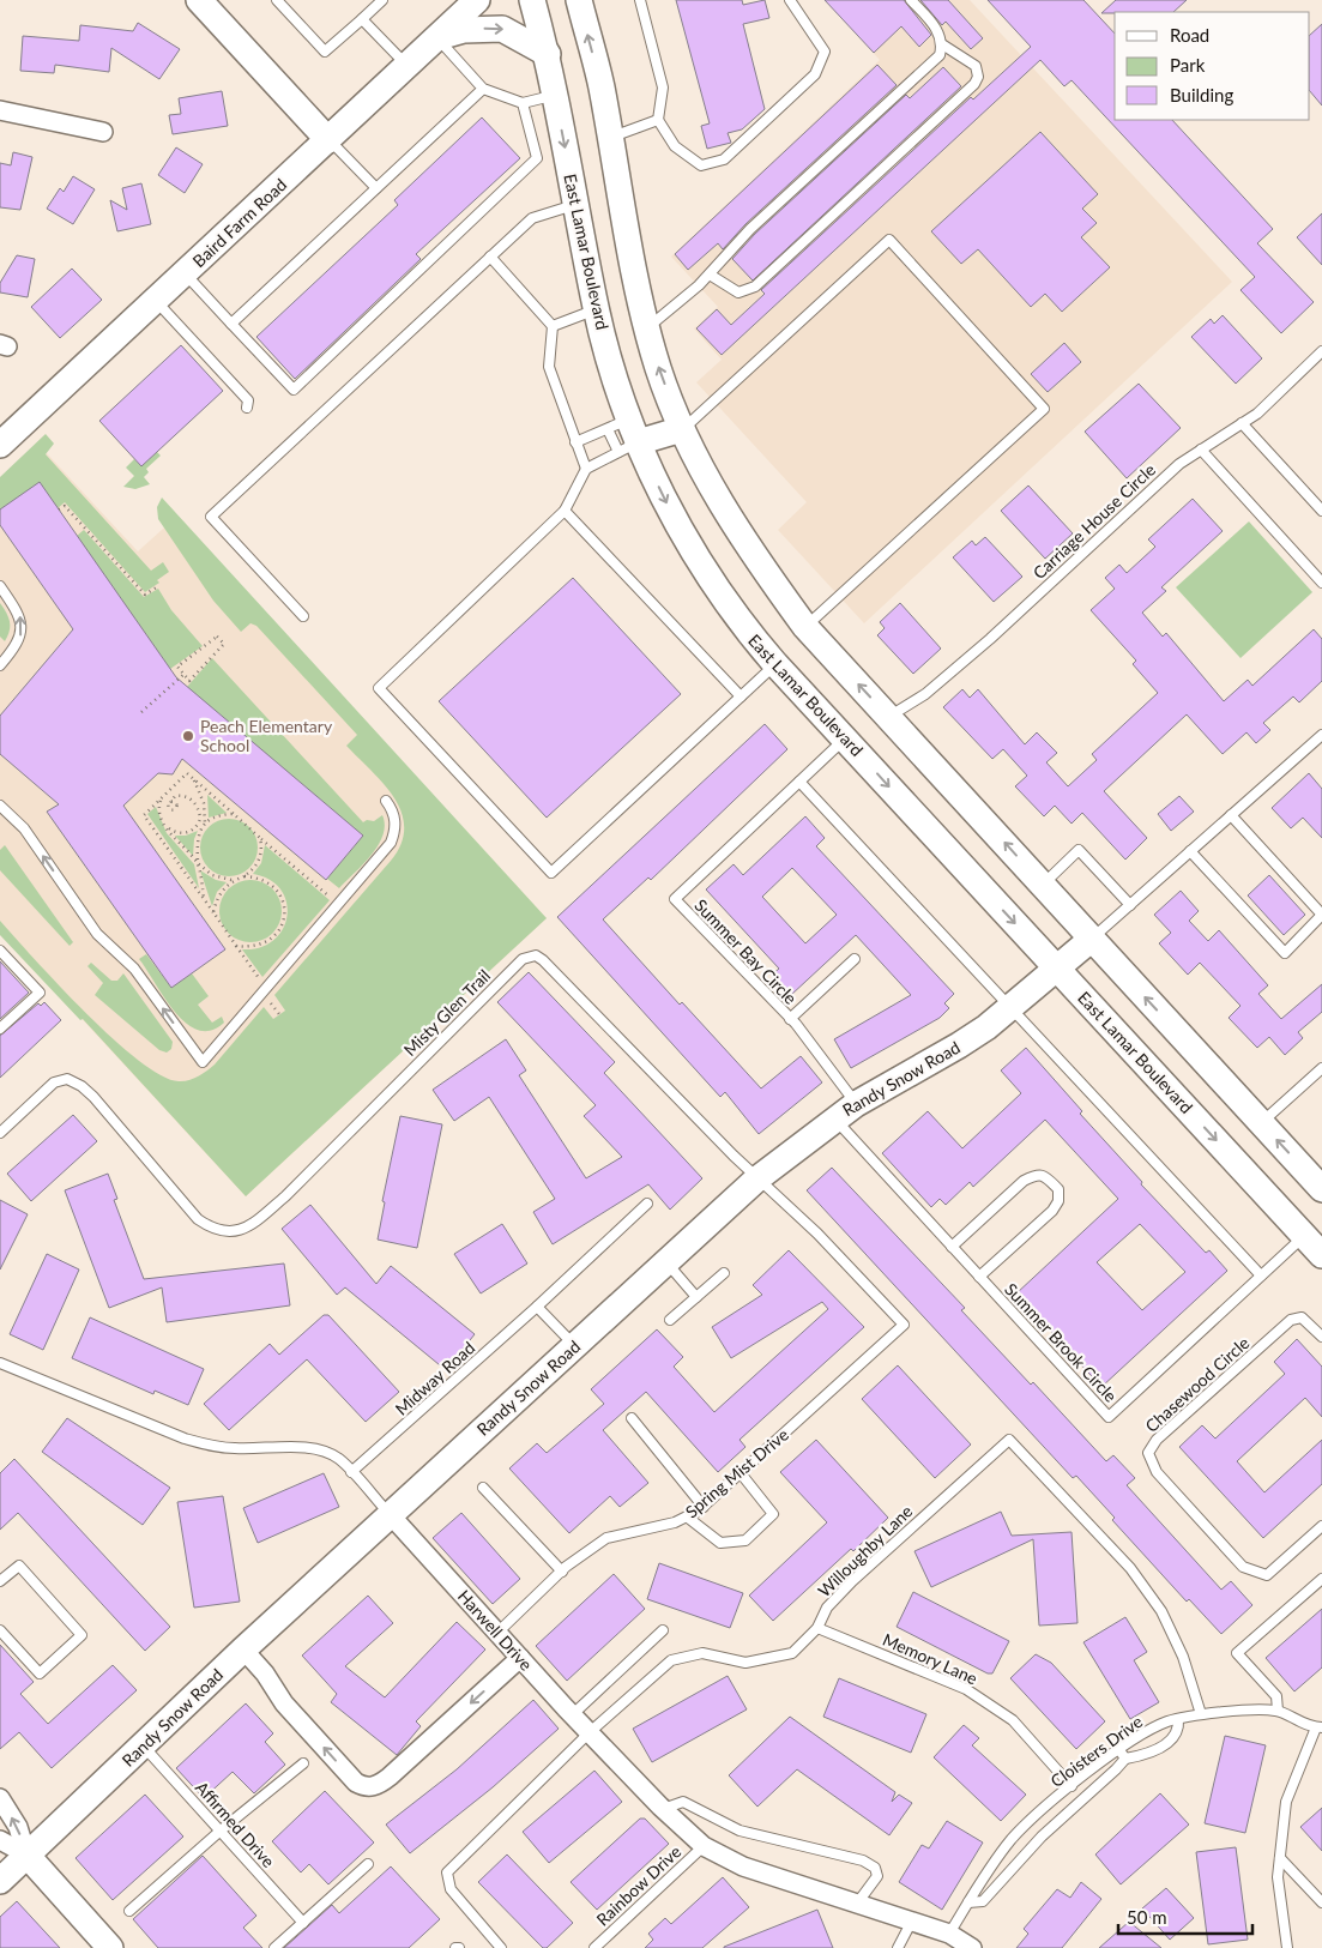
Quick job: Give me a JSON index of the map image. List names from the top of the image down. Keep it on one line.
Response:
{"streets":{"main road":["Baird Farm Road","East Lamar Boulevard","Randy Snow Road"],"street":["Harwell Drive"],"lane":["Carriage House Circle","Summer Bay Circle","Misty Glen Trail","Summer Brook Circle","Midway Road","Chasewood Circle","Spring Mist Drive","Willoughby Lane","Memory Lane","Cloisters Drive","Affirmed Drive","Rainbow Drive"]},"crossings":[["East Lamar Boulevard","Summer Bay Circle"],["East Lamar Boulevard","Randy Snow Road"],["East Lamar Boulevard","Summer Brook Circle"],["Summer Bay Circle","Randy Snow Road"],["Misty Glen Trail","Randy Snow Road"],["Misty Glen Trail","Spring Mist Drive"],["Randy Snow Road","Summer Brook Circle"],["Randy Snow Road","Harwell Drive"],["Randy Snow Road","Affirmed Drive"],["Midway Road","Harwell Drive"],["Spring Mist Drive","Harwell Drive"],["Willoughby Lane","Harwell Drive"],["Willoughby Lane","Memory Lane"],["Willoughby Lane","Cloisters Drive"],["Harwell Drive","Cloisters Drive"],["Harwell Drive","Rainbow Drive"],["Memory Lane","Cloisters Drive"]],"places":["Peach Elementary School"],"legend":["Road","Park","Building"],"scale_bar":"50 m"}
